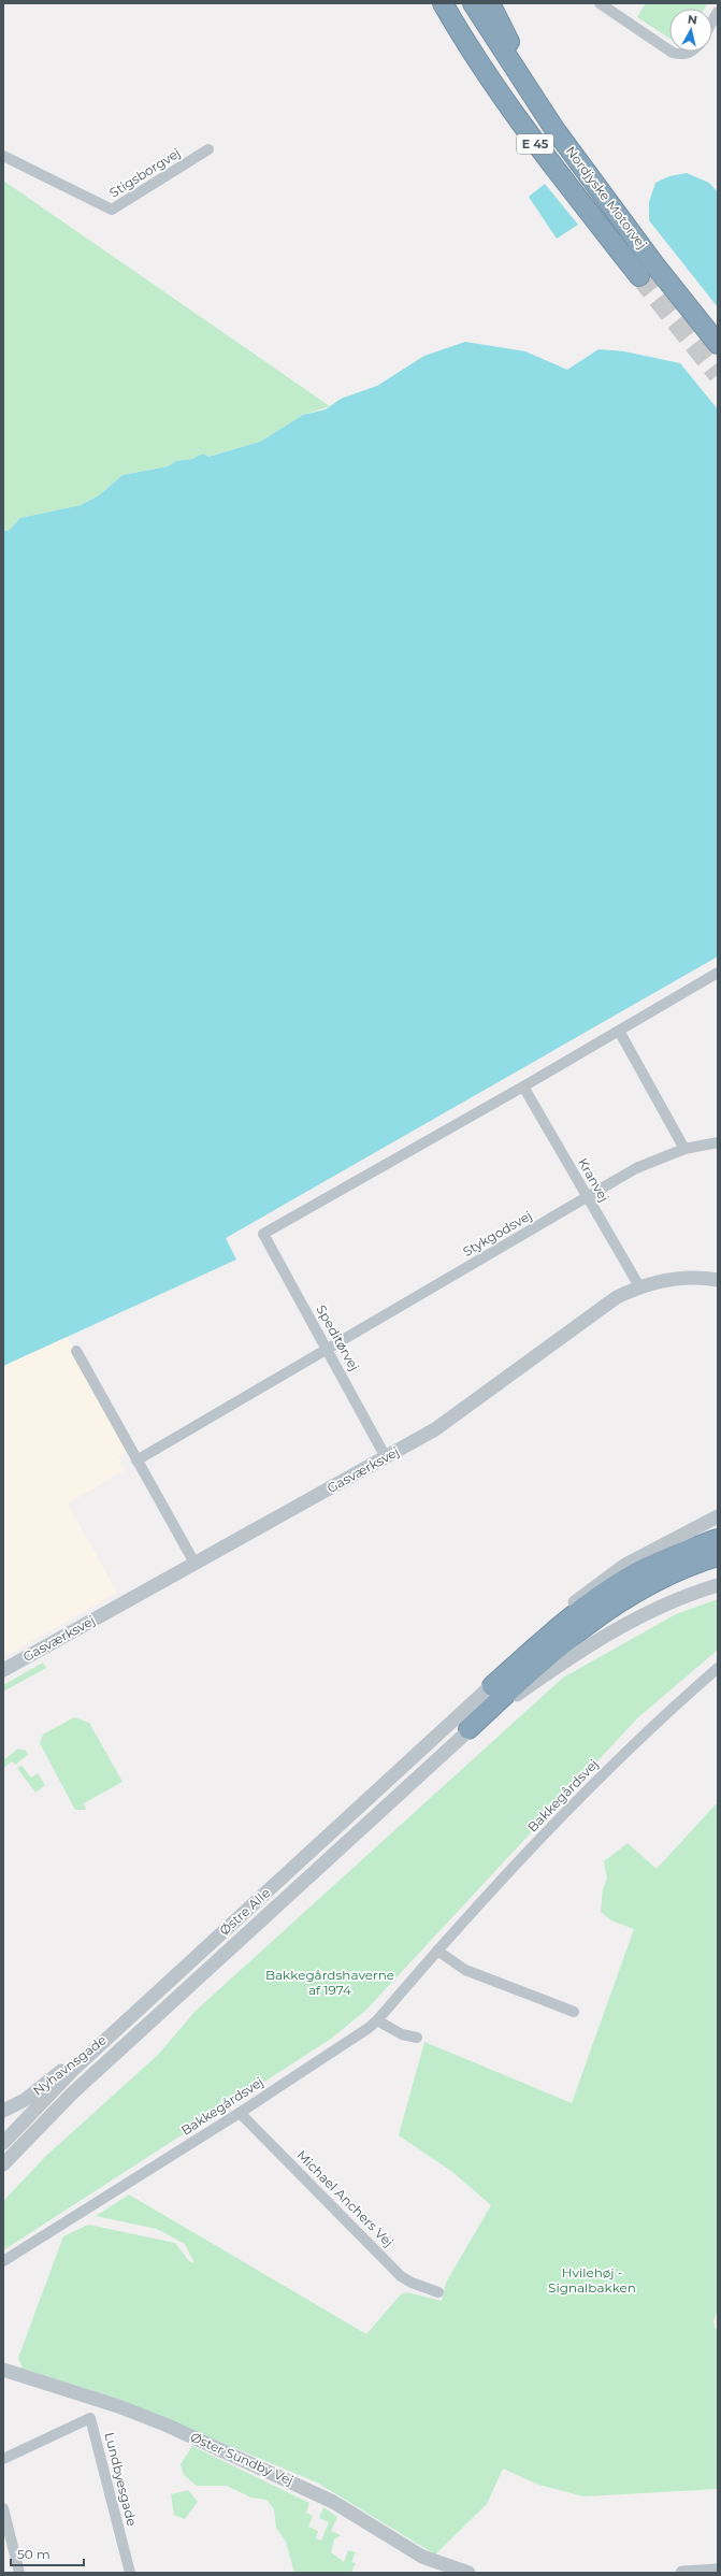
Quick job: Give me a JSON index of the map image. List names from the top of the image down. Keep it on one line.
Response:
{"streets":{"highway":["E 45","Nordjyske Motorvej"],"street":["Stigsborgvej","Kranvej","Stykgodsvej","Speditørvej","Gasværksvej","Bakkegårdsvej","Østre Alle","Nyhavnsgade","Michael Anchers Vej","Øster Sundby Vej","Lundbyesgade"]},"crossings":[["Kranvej","Stykgodsvej"],["Kranvej","Speditørvej"],["Kranvej","Gasværksvej"],["Stykgodsvej","Speditørvej"],["Speditørvej","Gasværksvej"],["Bakkegårdsvej","Michael Anchers Vej"],["Østre Alle","Nyhavnsgade"]],"parks":["Bakkegårdshaverne af 1974","Hvilehøj - Signalbakken"],"scale_bar":"50 m","north":"top"}
